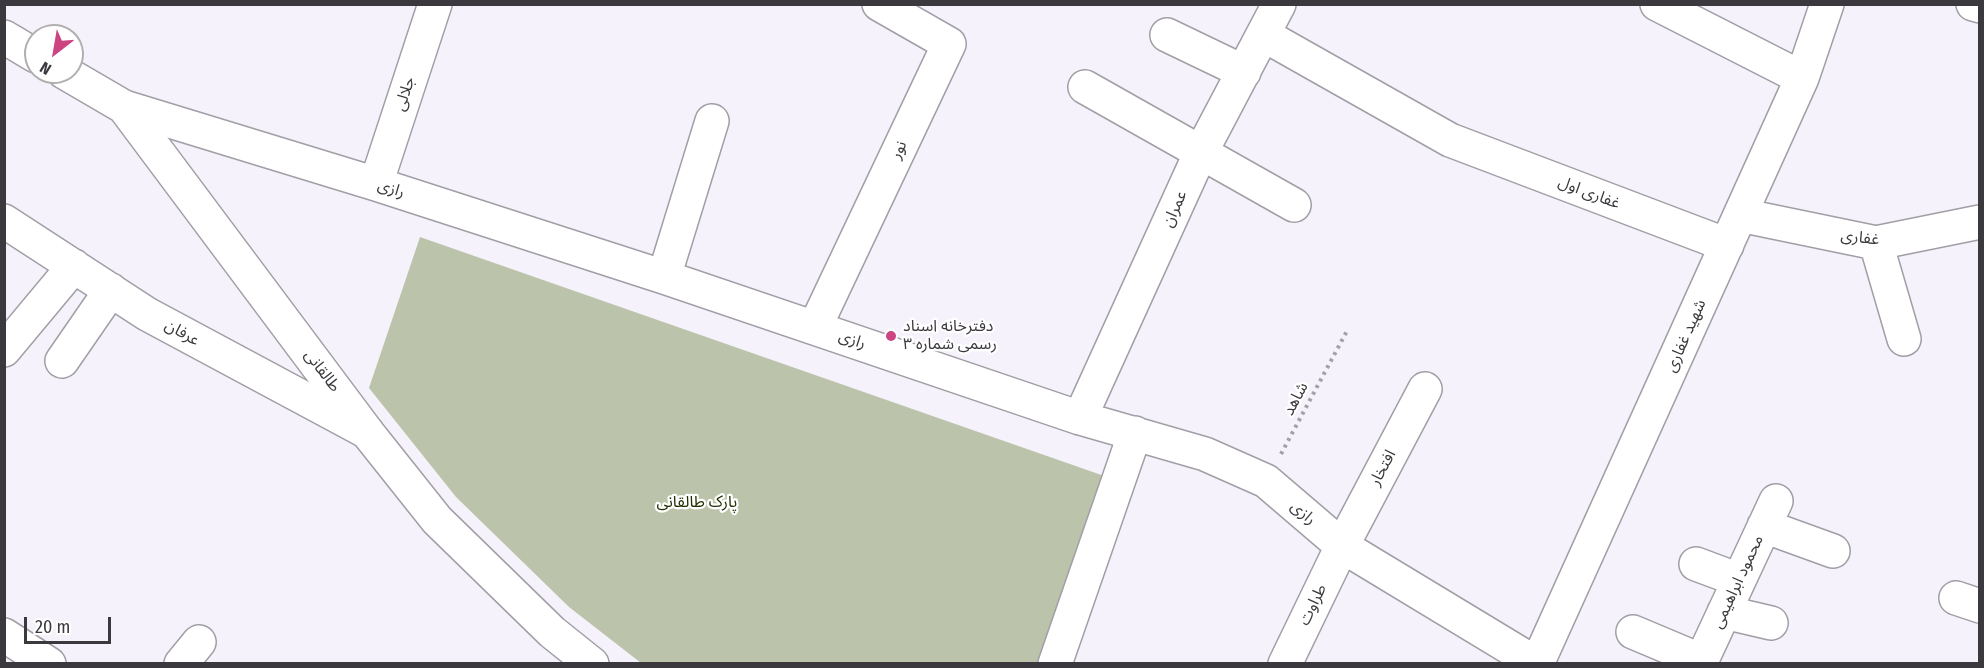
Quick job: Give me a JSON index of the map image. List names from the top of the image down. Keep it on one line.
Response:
{"streets":{"street":["جلالی","نور","رازی","غفاری اول","عمران","غفاری","عرفان","شهید غفاری","طالقانی","افتخار","محمود ابراهیمی","طراوت"],"path":["شاهد"]},"crossings":[["جلالی","رازی"],["نور","رازی"],["رازی","عمران"],["رازی","شهید غفاری"],["رازی","طالقانی"],["رازی","شاهد"],["رازی","افتخار"],["رازی","طراوت"],["غفاری اول","عمران"],["غفاری اول","شهید غفاری"],["غفاری","شهید غفاری"],["عرفان","طالقانی"],["افتخار","طراوت"]],"parks":["پارک طالقانی"],"places":["دفترخانه اسناد رسمی شماره ۳"],"scale_bar":"20 m","north":"bottom left"}
